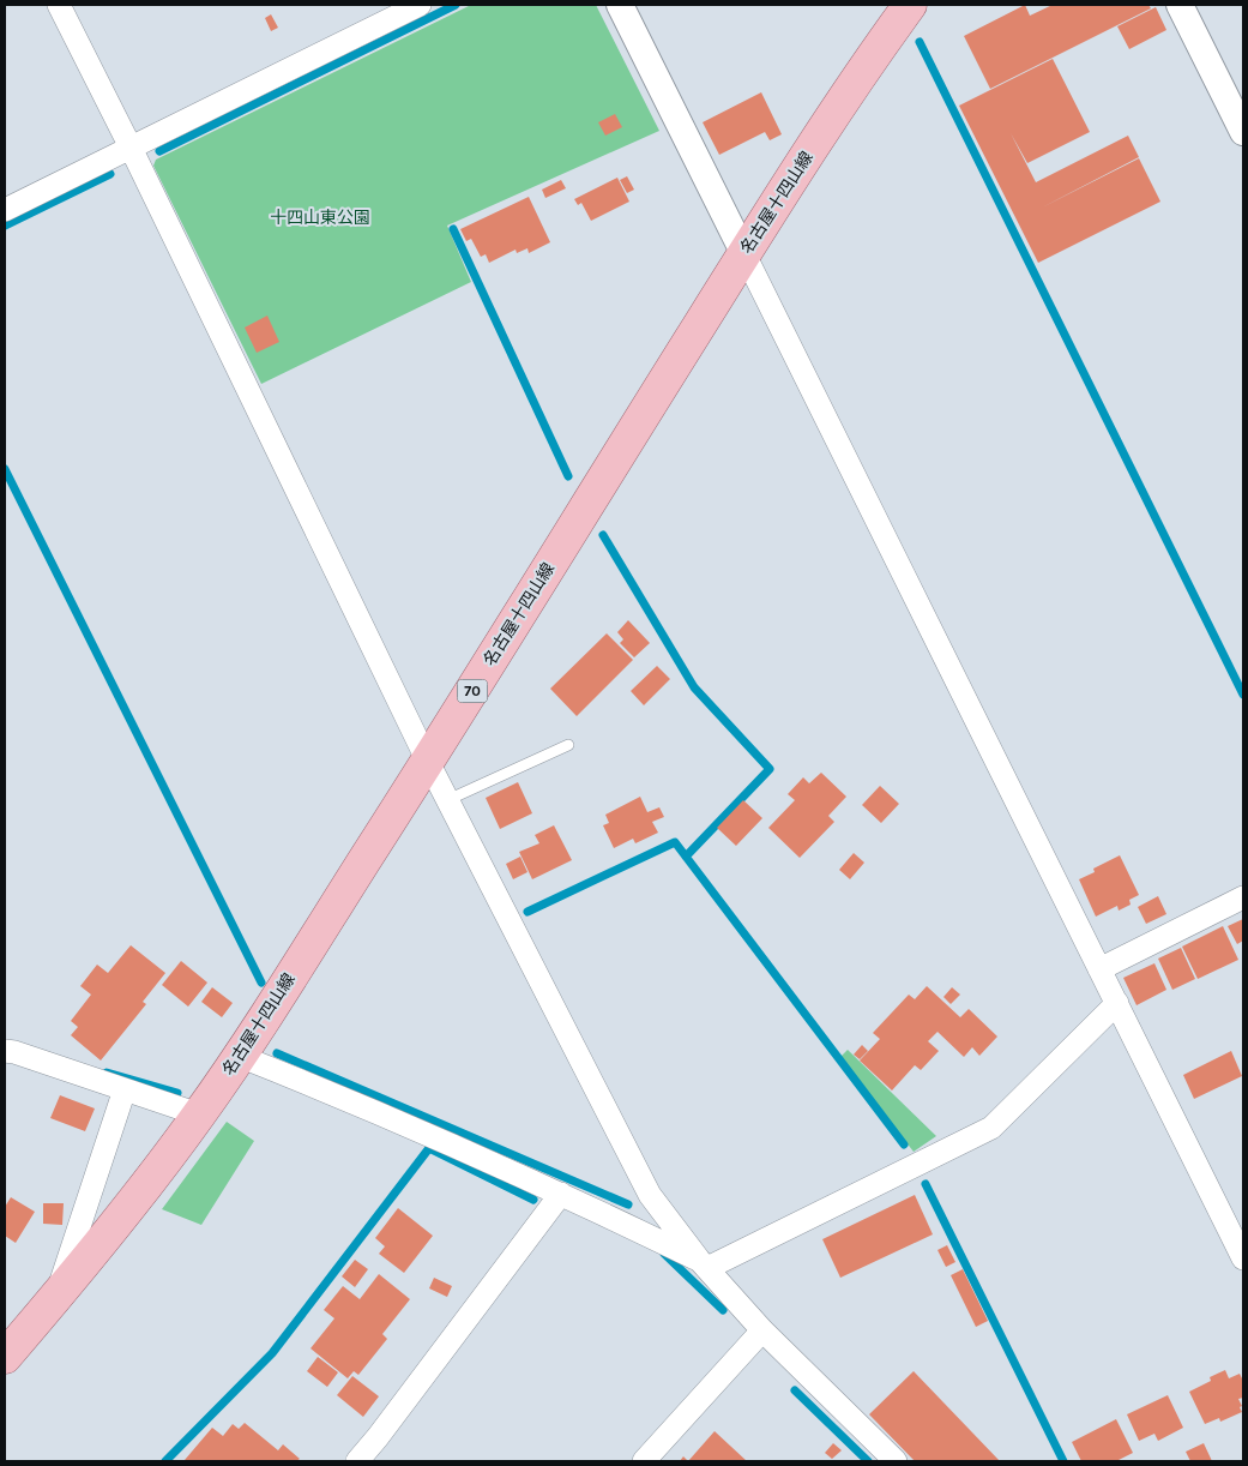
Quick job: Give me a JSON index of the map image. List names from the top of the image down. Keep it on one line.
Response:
{"streets":{"main road":["名古屋十四山線","70"]},"parks":["十四山東公園"]}
